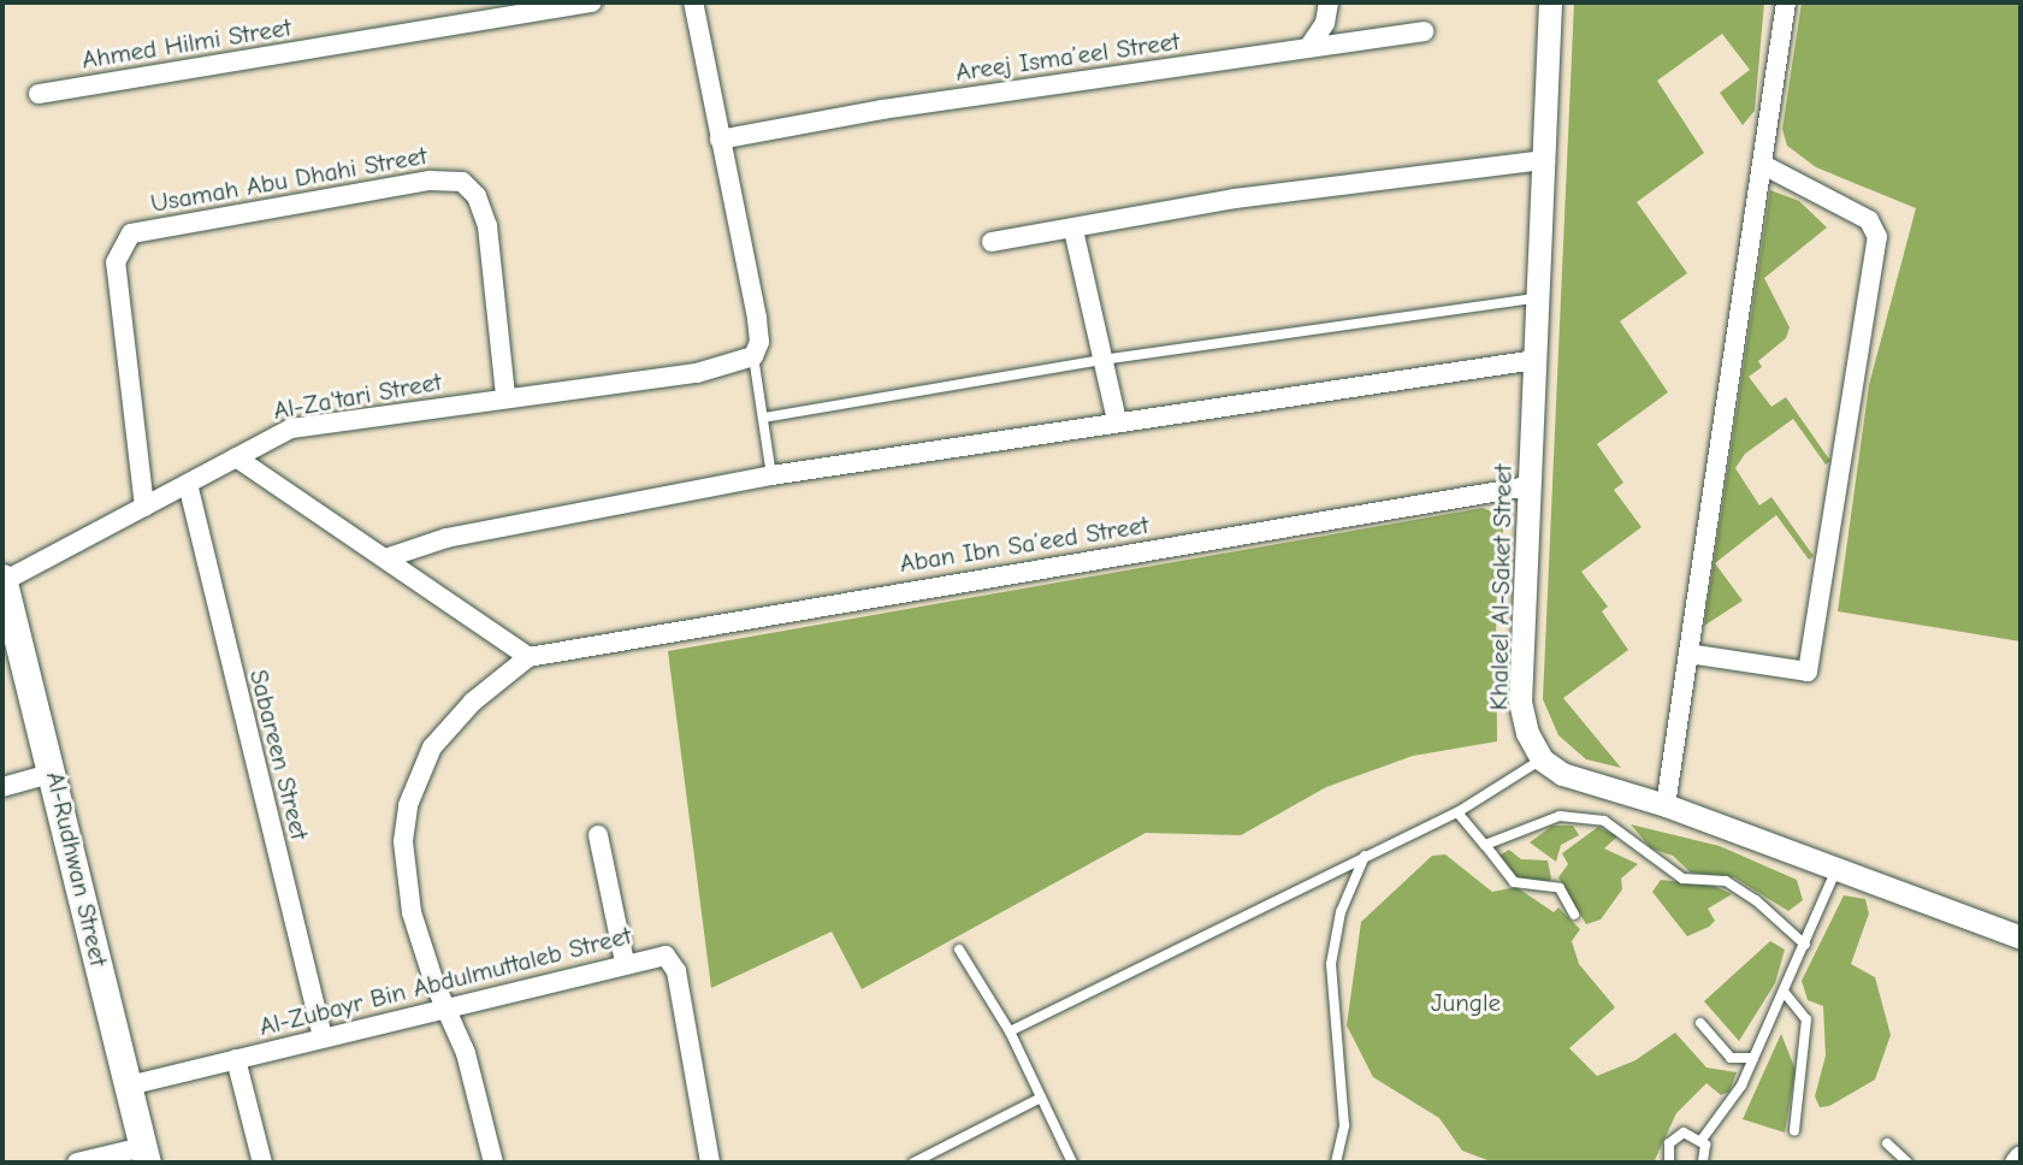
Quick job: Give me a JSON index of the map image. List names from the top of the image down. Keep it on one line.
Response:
{"streets":{"main road":["Al-Rudhwan Street"],"street":["Ahmed Hilmi Street","Areej Isma’eel Street","Usamah Abu Dhahi Street","Al-Za'tari Street","Aban Ibn Sa’eed Street","Khaleel Al-Saket Street","Sabareen Street","Al-Zubayr Bin Abdulmuttaleb Street"]},"crossings":[["Usamah Abu Dhahi Street","Al-Za'tari Street"],["Al-Za'tari Street","Sabareen Street"],["Al-Za'tari Street","Al-Rudhwan Street"],["Aban Ibn Sa’eed Street","Khaleel Al-Saket Street"],["Sabareen Street","Al-Zubayr Bin Abdulmuttaleb Street"],["Al-Rudhwan Street","Al-Zubayr Bin Abdulmuttaleb Street"]],"parks":["Jungle"]}
